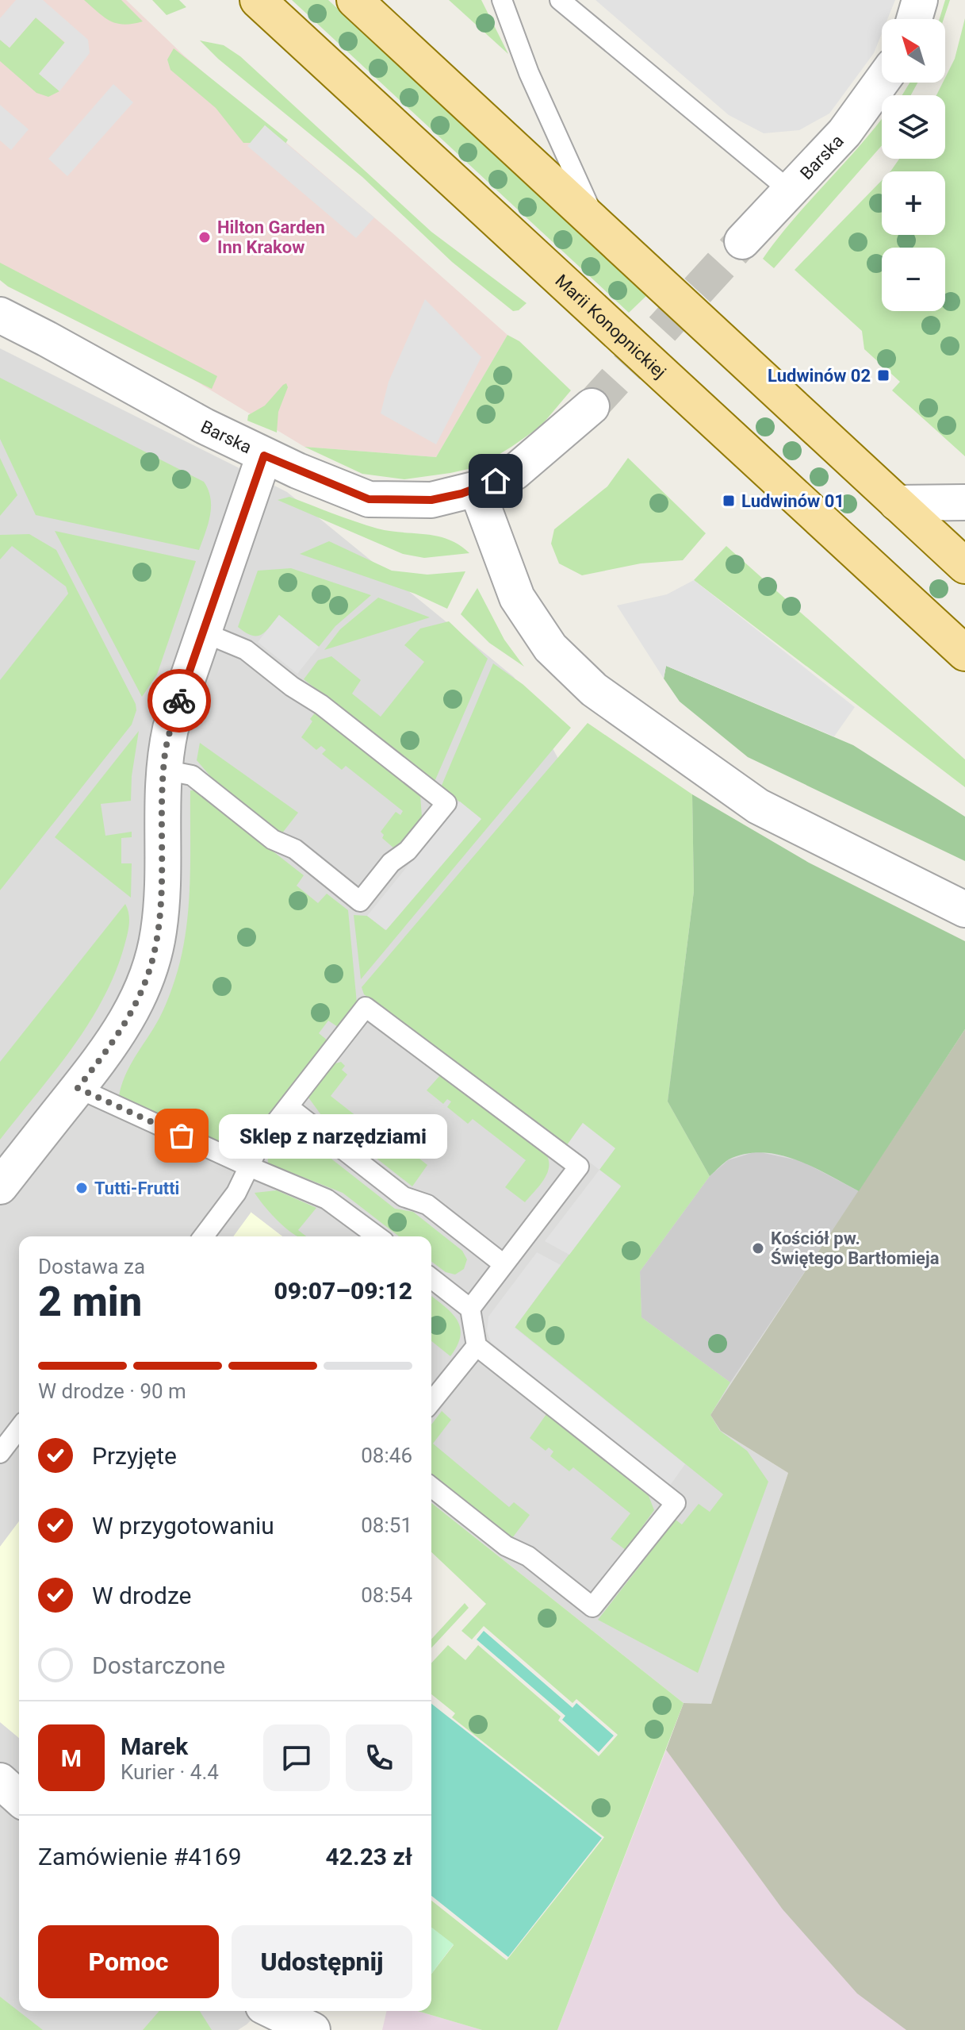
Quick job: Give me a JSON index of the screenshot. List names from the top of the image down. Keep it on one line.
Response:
{"streets":{"main road":["Marii Konopnickiej"],"street":["Barska"]},"places":{"other":["Hilton Garden Inn Krakow","Sklep z narzędziami","Tutti-Frutti","Kościół pw. Świętego Bartłomieja"],"transit":["Ludwinów 02","Ludwinów 01"]},"north":"top left","page":{"map_buttons":["+","−"],"bubble":"Sklep z narzędziami","heading":["2 min","Dostawa za","09:07–09:12"],"panel":["Marek","Kurier · 4.4","Zamówienie #4169","42.23 zł"],"bar":"W drodze · 90 m","list":[["Przyjęte","08:46"],["W przygotowaniu","08:51"],["W drodze","08:54"],"Dostarczone"],"round":"M","buttons":["Pomoc","Udostępnij"]}}
